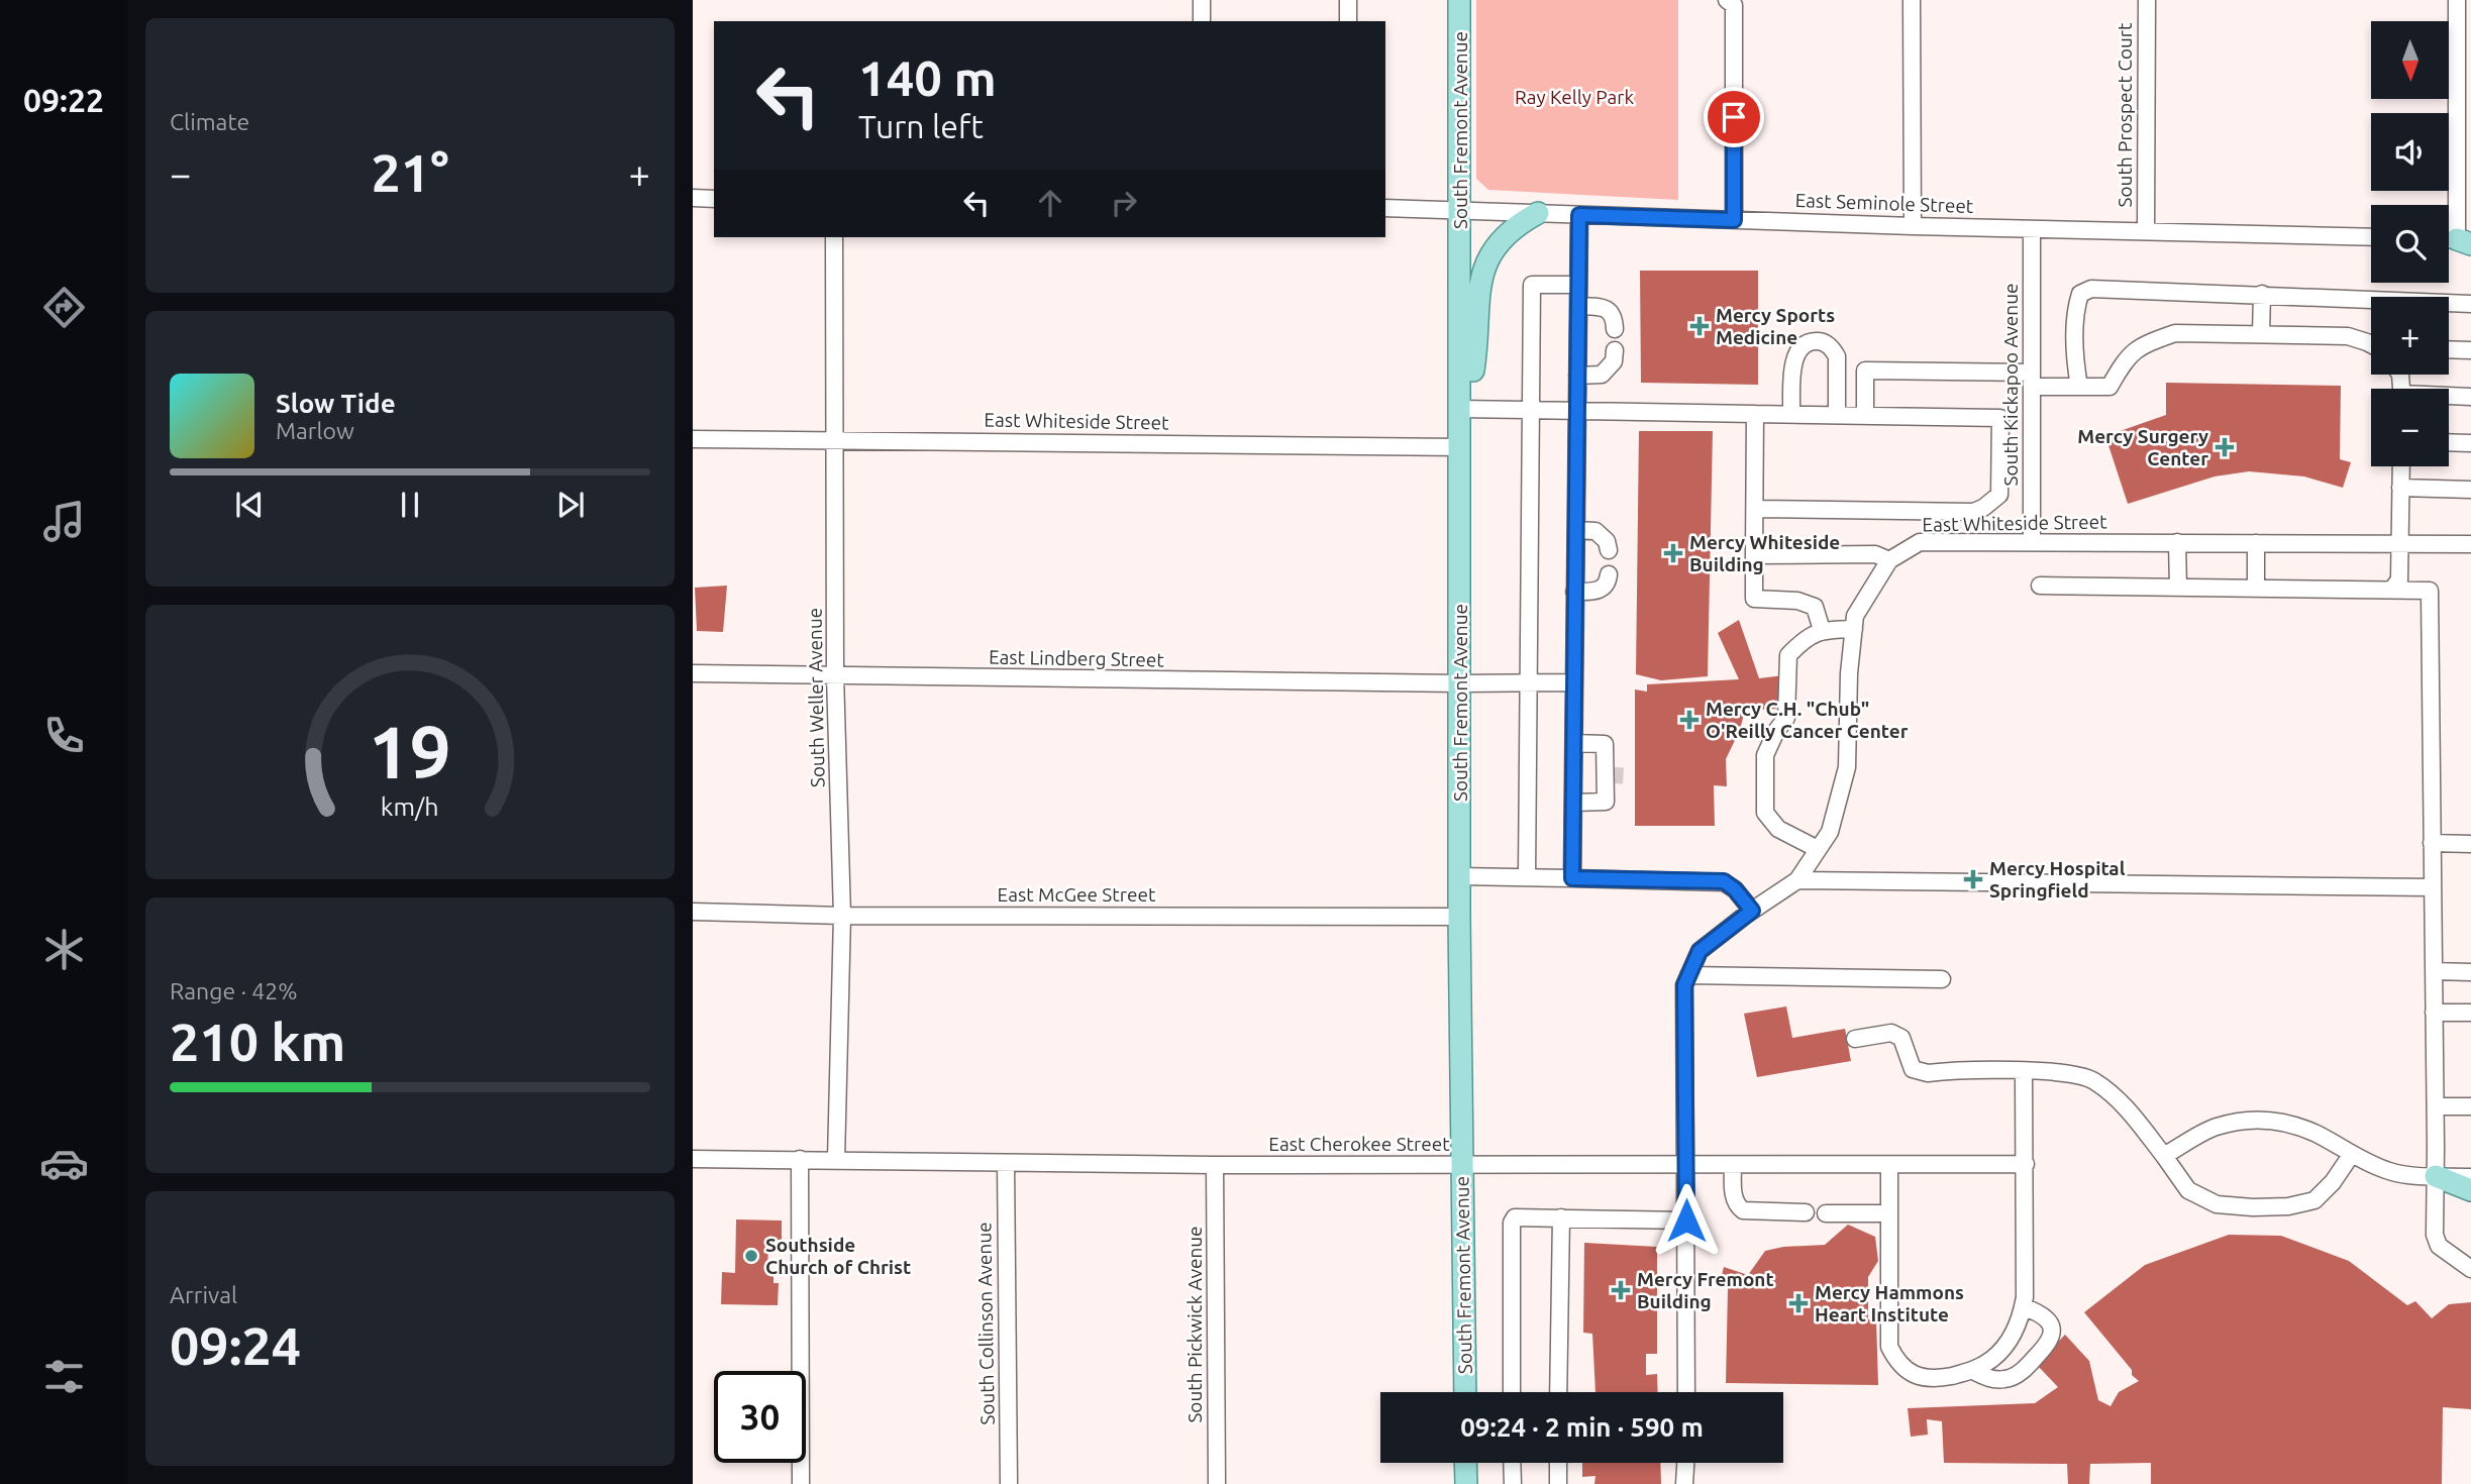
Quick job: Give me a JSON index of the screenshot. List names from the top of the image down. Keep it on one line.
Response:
{"streets":{"main road":["South Fremont Avenue"],"street":["South Prospect Court","East Seminole Street","South Kickapoo Avenue","East Whiteside Street","East Lindberg Street","South Weller Avenue","East McGee Street","East Cherokee Street","South Collinson Avenue","South Pickwick Avenue"]},"crossings":[["South Prospect Court","East Seminole Street"],["South Fremont Avenue","East Seminole Street"],["South Fremont Avenue","East Whiteside Street"],["South Fremont Avenue","East Lindberg Street"],["South Fremont Avenue","East McGee Street"],["South Fremont Avenue","East Cherokee Street"],["East Seminole Street","South Kickapoo Avenue"],["South Kickapoo Avenue","East Whiteside Street"],["East Whiteside Street","South Weller Avenue"],["East Whiteside Street","East Cherokee Street"],["East Lindberg Street","South Weller Avenue"],["South Weller Avenue","East McGee Street"],["South Weller Avenue","East Cherokee Street"],["East Cherokee Street","South Collinson Avenue"],["East Cherokee Street","South Pickwick Avenue"]],"parks":["Ray Kelly Park"],"places":{"health":["Mercy Sports Medicine","Mercy Surgery Center","Mercy Whiteside Building","Mercy C.H. \"Chub\" O'Reilly Cancer Center","Mercy Hospital Springfield","Mercy Fremont Building","Mercy Hammons Heart Institute"],"other":["Southside Church of Christ"]},"north":"bottom","page":{"tabs":"09:22","tile":["Climate",["Range · 42%","210 km"],["Arrival","09:24"]],"map_buttons":["+","−"],"turn":["140 m","Turn left"],"heat":["−","21°","+"],"song":["Slow Tide","Marlow"],"limit":"30","trip":"09:24 · 2 min · 590 m","gauge":["19","km/h"]}}
